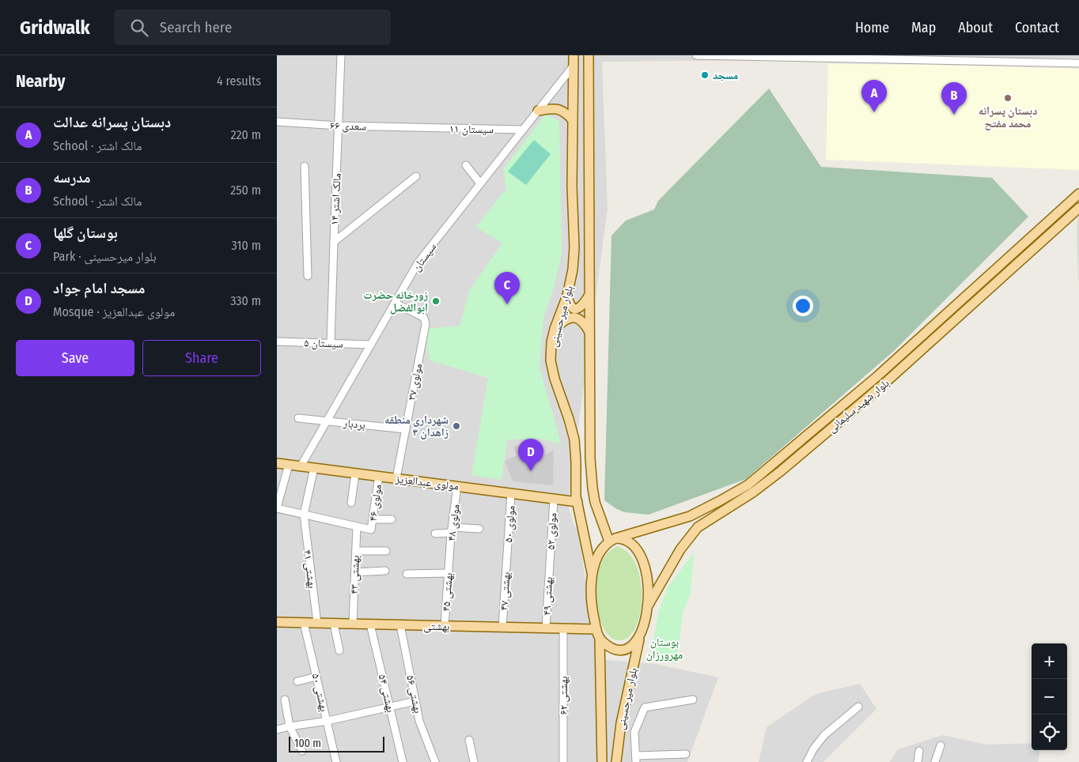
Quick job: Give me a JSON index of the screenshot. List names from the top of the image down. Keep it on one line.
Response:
{"streets":{"main road":["بلوار میرحسینی","بلوار شهید سلیمانی","مولوی عبدالعزیز","بهشتی"],"street":["سعدی ۶۶","سیستان ۱۱","مالک اشتر ۱۴","سیستان","سیستان ۵","مولوی ۳۷","بردبار","مولوی ۴۶","مولوی ۴۸","مولوی ۵۰","مولوی ۵۲","بهشتی ۴۱","بهشتی ۴۳","بهشتی ۴۷","بهشتی ۴۵","بهشتی ۴۹","بهشتی ۵۰","بهشتی ۵۴","بهشتی ۵۶","بهشتی ۶۲"]},"crossings":[["سعدی ۶۶","سیستان ۱۱"],["سعدی ۶۶","مالک اشتر ۱۴"],["سیستان ۱۱","سیستان"],["مالک اشتر ۱۴","سیستان ۵"],["سیستان","بلوار میرحسینی"],["سیستان","سیستان ۵"],["سیستان","مولوی ۳۷"],["سیستان","بردبار"],["سیستان","مولوی عبدالعزیز"],["بلوار میرحسینی","بلوار شهید سلیمانی"],["بلوار میرحسینی","مولوی عبدالعزیز"],["بلوار میرحسینی","بهشتی"],["مولوی ۳۷","بردبار"],["مولوی ۳۷","مولوی عبدالعزیز"],["مولوی عبدالعزیز","مولوی ۴۶"],["مولوی عبدالعزیز","مولوی ۴۸"],["مولوی عبدالعزیز","مولوی ۵۰"],["مولوی عبدالعزیز","مولوی ۵۲"],["مولوی عبدالعزیز","بهشتی ۴۱"],["مولوی ۴۶","بهشتی ۴۳"],["مولوی ۴۸","بهشتی ۴۵"],["مولوی ۵۰","بهشتی ۴۷"],["مولوی ۵۲","بهشتی ۴۹"],["بهشتی ۴۱","بهشتی"],["بهشتی ۴۳","بهشتی"],["بهشتی ۴۷","بهشتی"],["بهشتی ۴۵","بهشتی"],["بهشتی ۴۹","بهشتی"],["بهشتی","بهشتی ۵۰"],["بهشتی","بهشتی ۵۴"],["بهشتی","بهشتی ۵۶"],["بهشتی","بهشتی ۶۲"]],"parks":["بوستان مهرورزان"],"places":["مسجد","دبستان پسرانه محمد مفتح","زورخانه حضرت ابوالفضل","شهرداری منطقه ۳ زاهدان"],"scale_bar":"100 m","page":{"header":"Gridwalk","search":"Search here","nav":["Home","Map","About","Contact"],"heading":["Nearby","4 results"],"pins":["A","B","C","D"],"list":[{"mark":"A","name":"دبستان پسرانه عدالت","note":"School · مالک اشتر","value":"220 m"},{"mark":"B","name":"مدرسه","note":"School · مالک اشتر","value":"250 m"},{"mark":"C","name":"بوستان گلها","note":"Park · بلوار میرحسینی","value":"310 m"},{"mark":"D","name":"مسجد امام جواد","note":"Mosque · مولوی عبدالعزیز","value":"330 m"}],"buttons":["Save","Share"],"map_buttons":["+","−"],"scale":"100 m"}}
